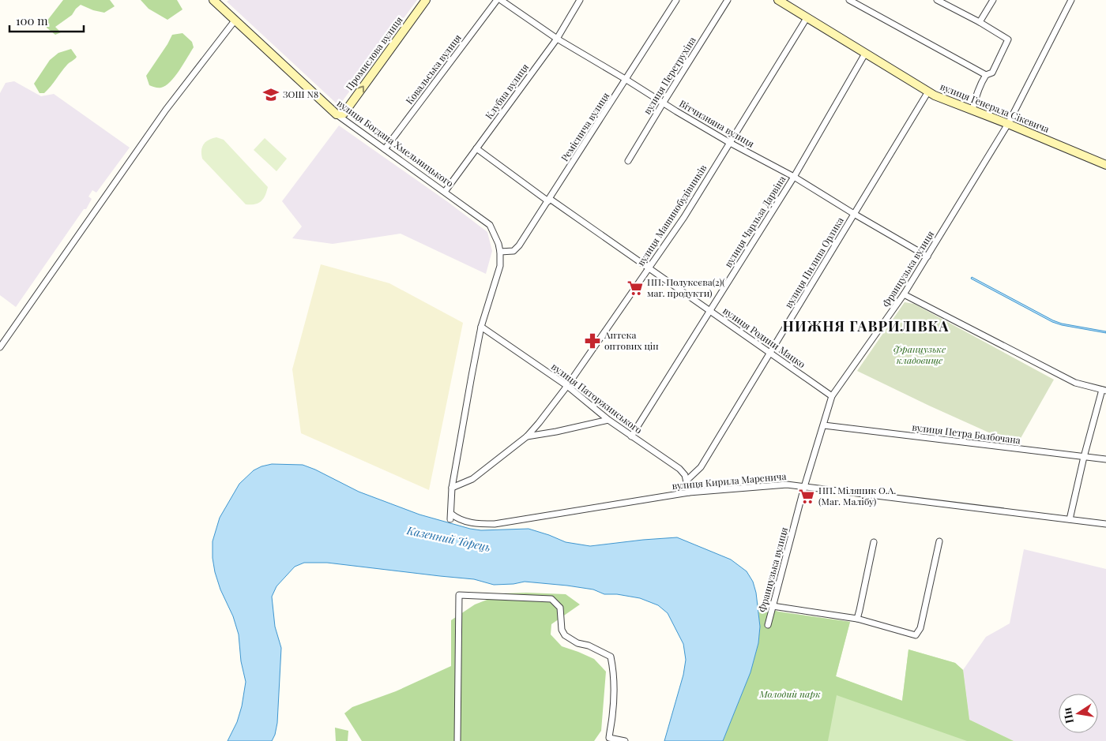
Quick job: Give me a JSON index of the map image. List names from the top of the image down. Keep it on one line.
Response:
{"streets":{"street":["Промислова вулиця","Ковальська вулиця","вулиця Перетрухіна","Клубна вулиця","вулиця Генерала Сікевича","Вітчизняна вулиця","Реміснича вулиця","вулиця Богдана Хмельницького","вулиця Машинобудівників","вулиця Чарльза Дарвіна","вулиця Пилипа Орлика","Французька вулиця","вулиця Родини Мацко","вулиця Паторжинського","вулиця Петра Болбочана","вулиця Кирила Маренича"]},"crossings":[["Промислова вулиця","вулиця Богдана Хмельницького"],["Ковальська вулиця","вулиця Богдана Хмельницького"],["вулиця Перетрухіна","Вітчизняна вулиця"],["Клубна вулиця","Вітчизняна вулиця"],["Клубна вулиця","вулиця Богдана Хмельницького"],["Клубна вулиця","вулиця Родини Мацко"],["вулиця Генерала Сікевича","вулиця Машинобудівників"],["вулиця Генерала Сікевича","вулиця Чарльза Дарвіна"],["вулиця Генерала Сікевича","вулиця Пилипа Орлика"],["вулиця Генерала Сікевича","Французька вулиця"],["Вітчизняна вулиця","Реміснича вулиця"],["Вітчизняна вулиця","вулиця Машинобудівників"],["Вітчизняна вулиця","вулиця Чарльза Дарвіна"],["Вітчизняна вулиця","вулиця Пилипа Орлика"],["Вітчизняна вулиця","Французька вулиця"],["Реміснича вулиця","вулиця Богдана Хмельницького"],["Реміснича вулиця","вулиця Родини Мацко"],["вулиця Богдана Хмельницького","вулиця Машинобудівників"],["вулиця Богдана Хмельницького","вулиця Паторжинського"],["вулиця Богдана Хмельницького","вулиця Кирила Маренича"],["вулиця Машинобудівників","вулиця Родини Мацко"],["вулиця Машинобудівників","вулиця Паторжинського"],["вулиця Чарльза Дарвіна","вулиця Родини Мацко"],["вулиця Чарльза Дарвіна","вулиця Паторжинського"],["вулиця Пилипа Орлика","вулиця Родини Мацко"],["вулиця Пилипа Орлика","вулиця Паторжинського"],["Французька вулиця","вулиця Родини Мацко"],["Французька вулиця","вулиця Петра Болбочана"],["Французька вулиця","вулиця Кирила Маренича"],["вулиця Паторжинського","вулиця Кирила Маренича"]],"one_way":["Промислова вулиця"],"districts":["НИЖНЯ ГАВРИЛІВКА"],"water":["Казенний Торець"],"parks":["Французьке кладовище","Молодий парк"],"places":{"school or university":["ЗОШ N8"],"supermarket":["НП. Полукеєва(2)( маг. продукти)","НП. Міляник О.А. (Маг. Малібу)"],"pharmacy":["Аптека оптових цін"]},"scale_bar":"100 m","north":"left"}
